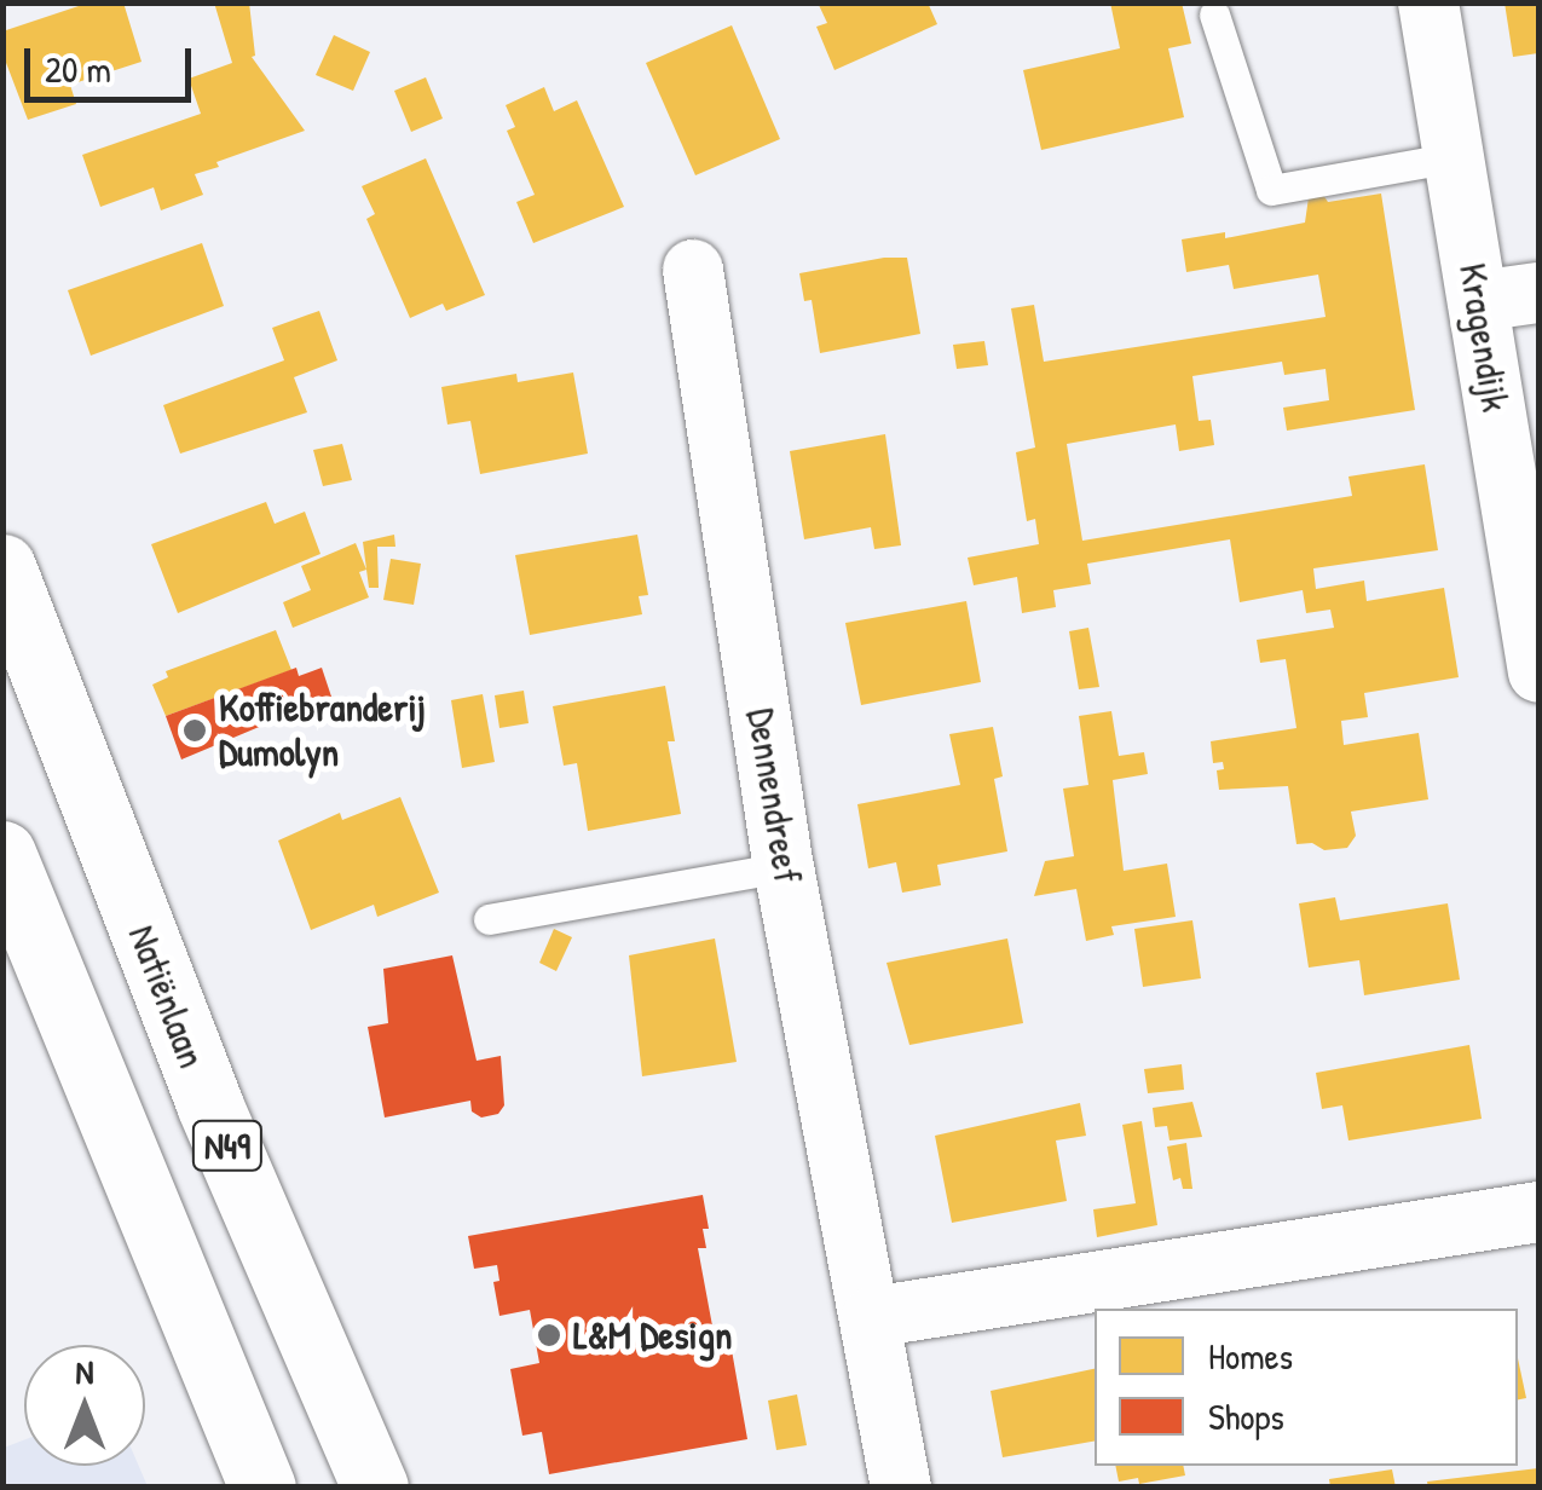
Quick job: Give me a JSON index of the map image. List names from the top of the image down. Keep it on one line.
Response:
{"streets":{"main road":["Natiënlaan","N49"],"street":["Kragendijk","Dennendreef"]},"places":["Koffiebranderij Dumolyn","L&M Design"],"legend":["Homes","Shops"],"scale_bar":"20 m","north":"top"}
